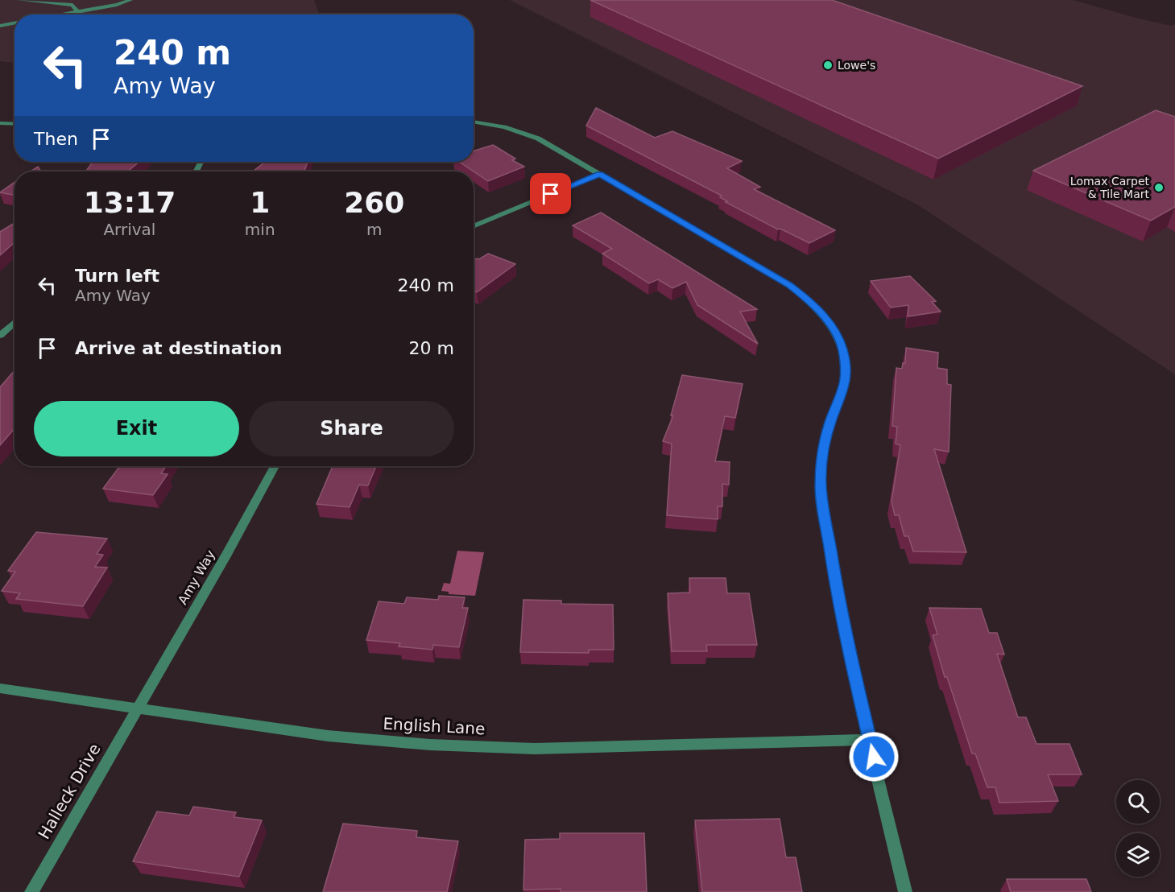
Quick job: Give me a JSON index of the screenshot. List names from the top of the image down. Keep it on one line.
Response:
{"streets":{"street":["Amy Way","English Lane","Halleck Drive"]},"crossings":[["Amy Way","English Lane"],["Amy Way","Halleck Drive"],["English Lane","Halleck Drive"]],"places":["Lowe's","Lomax Carpet & Tile Mart"],"page":{"turn":["240 m","Amy Way"],"then":"Then","eta":["13:17","Arrival","1","min","260","m"],"list":[{"name":"Turn left","note":"Amy Way","value":"240 m"},{"name":"Arrive at destination","value":"20 m"}],"buttons":["Exit","Share"]}}
